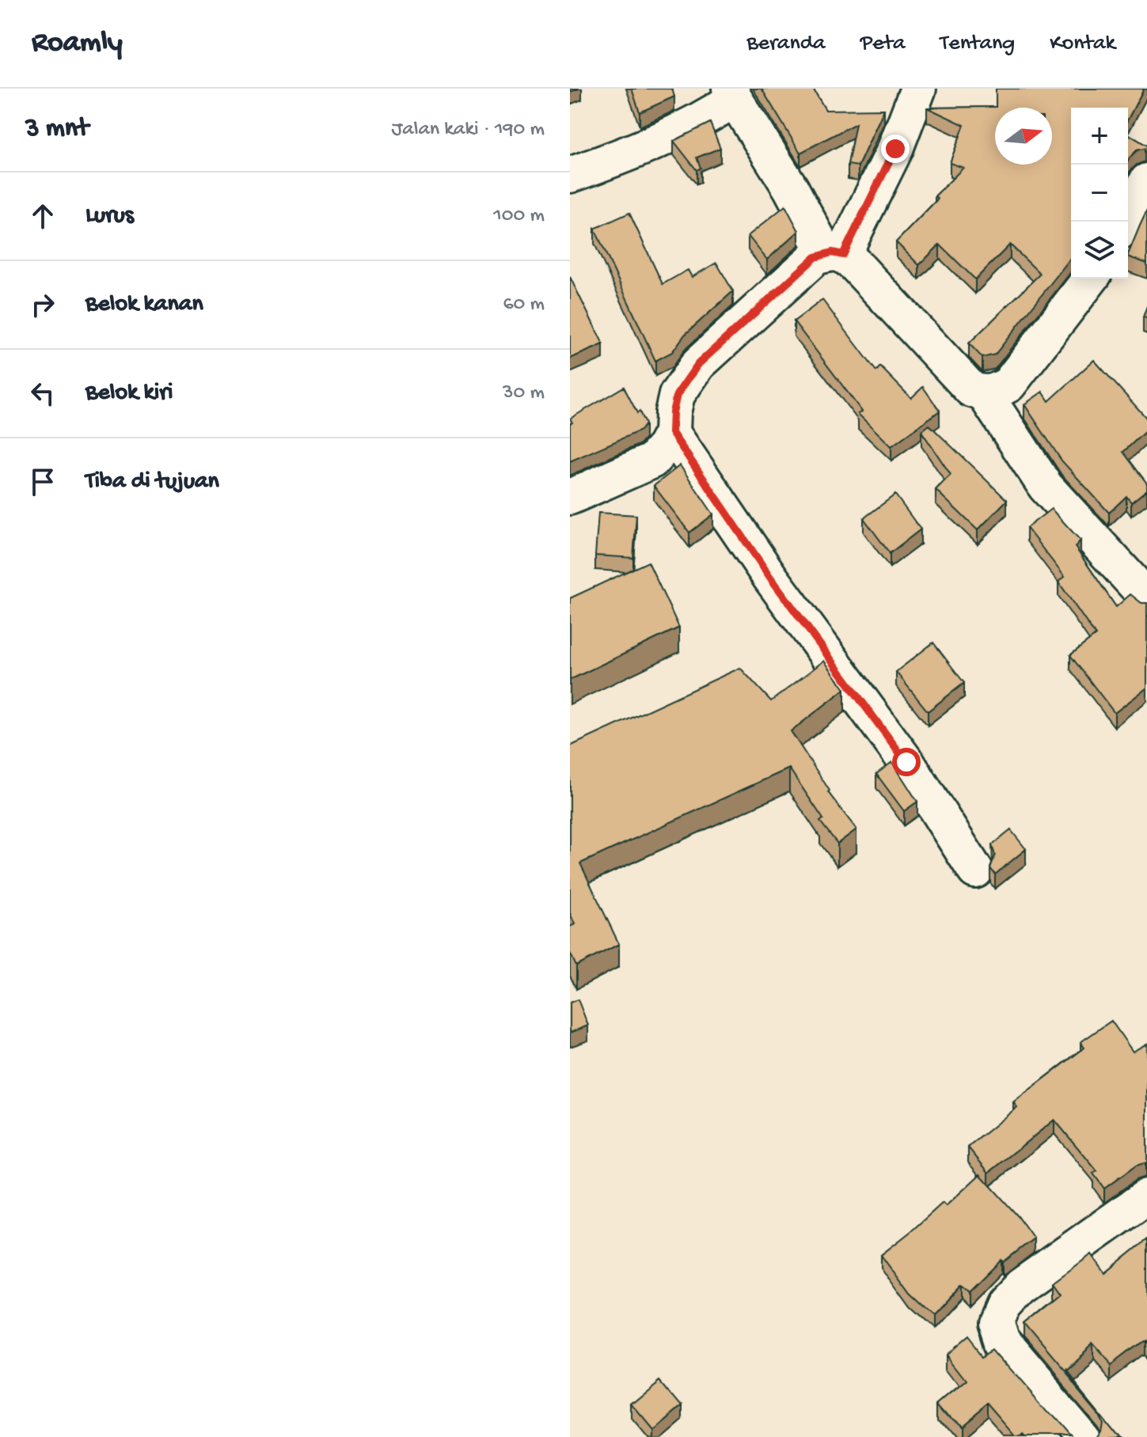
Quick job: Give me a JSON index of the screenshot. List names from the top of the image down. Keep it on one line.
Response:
{"north":"right","page":{"header":"Roamly","nav":["Beranda","Peta","Tentang","Kontak"],"heading":["3 mnt","Jalan kaki · 190 m"],"map_buttons":["+","−"],"list":[["Lurus","100 m"],["Belok kanan","60 m"],["Belok kiri","30 m"],"Tiba di tujuan"]}}
